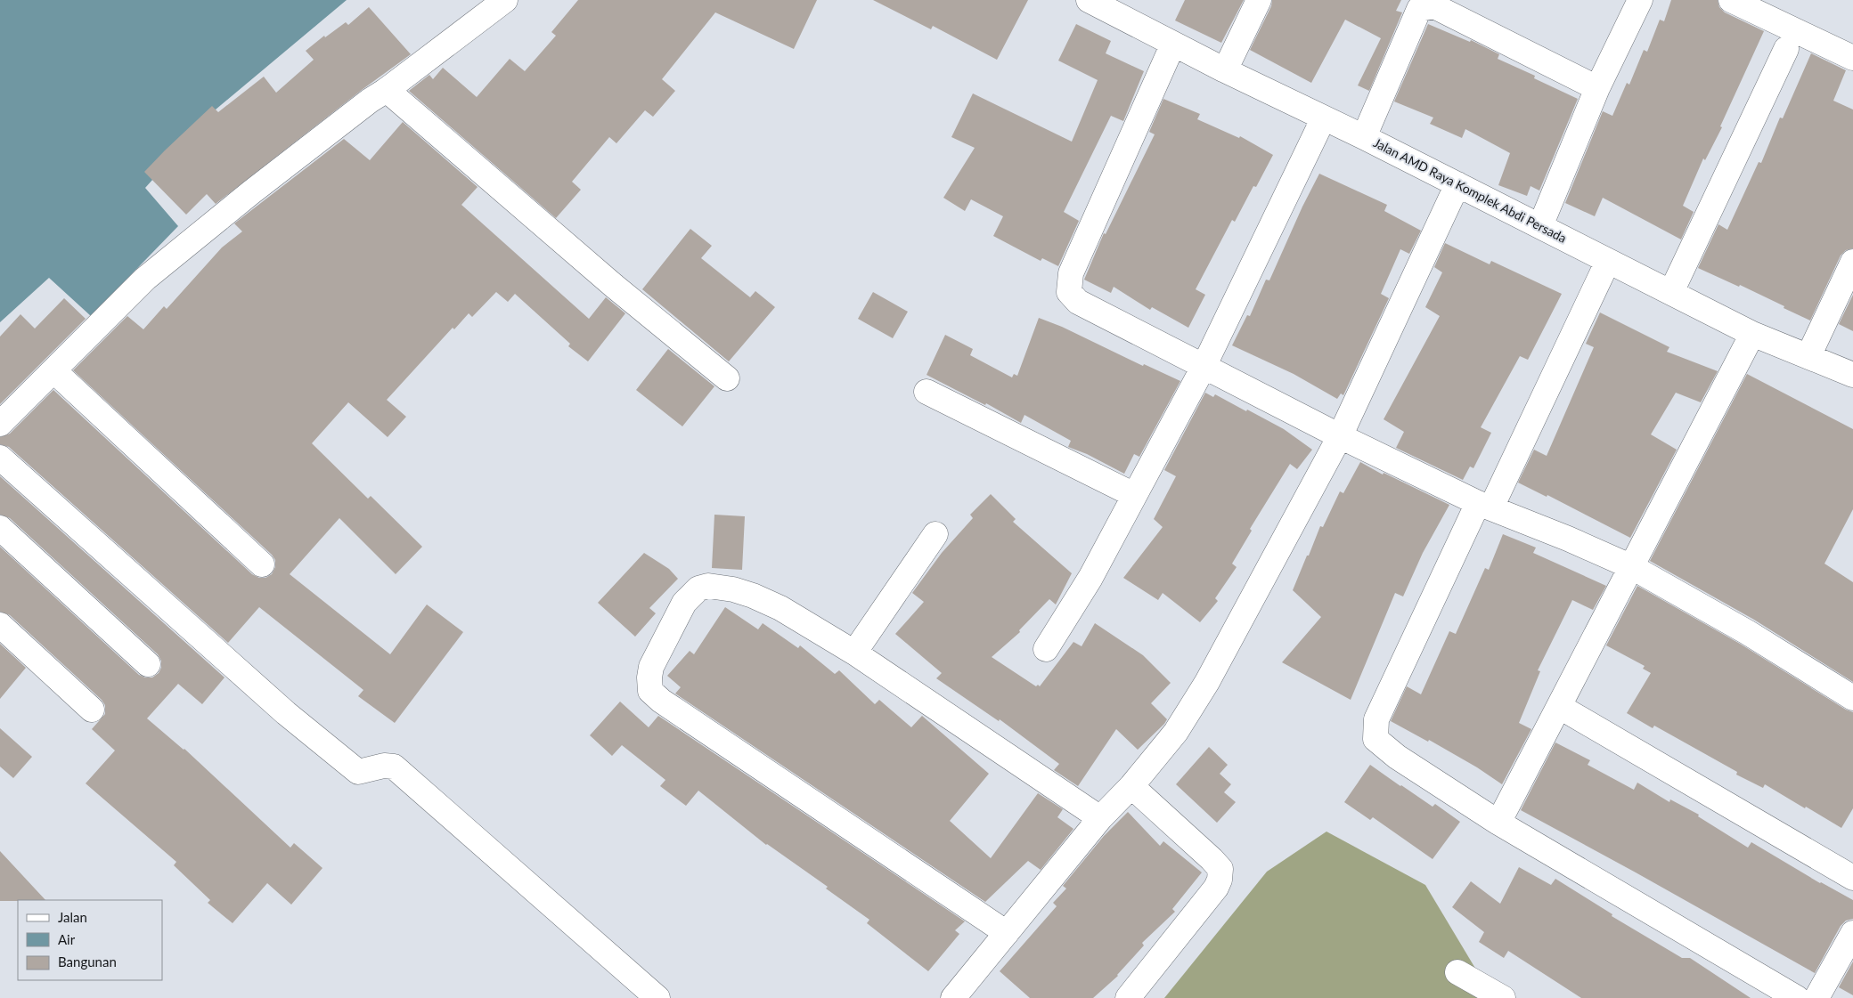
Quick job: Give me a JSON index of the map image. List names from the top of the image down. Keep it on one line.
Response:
{"streets":{"street":["Jalan AMD Raya Komplek Abdi Persada"]},"legend":["Jalan","Air","Bangunan"]}
